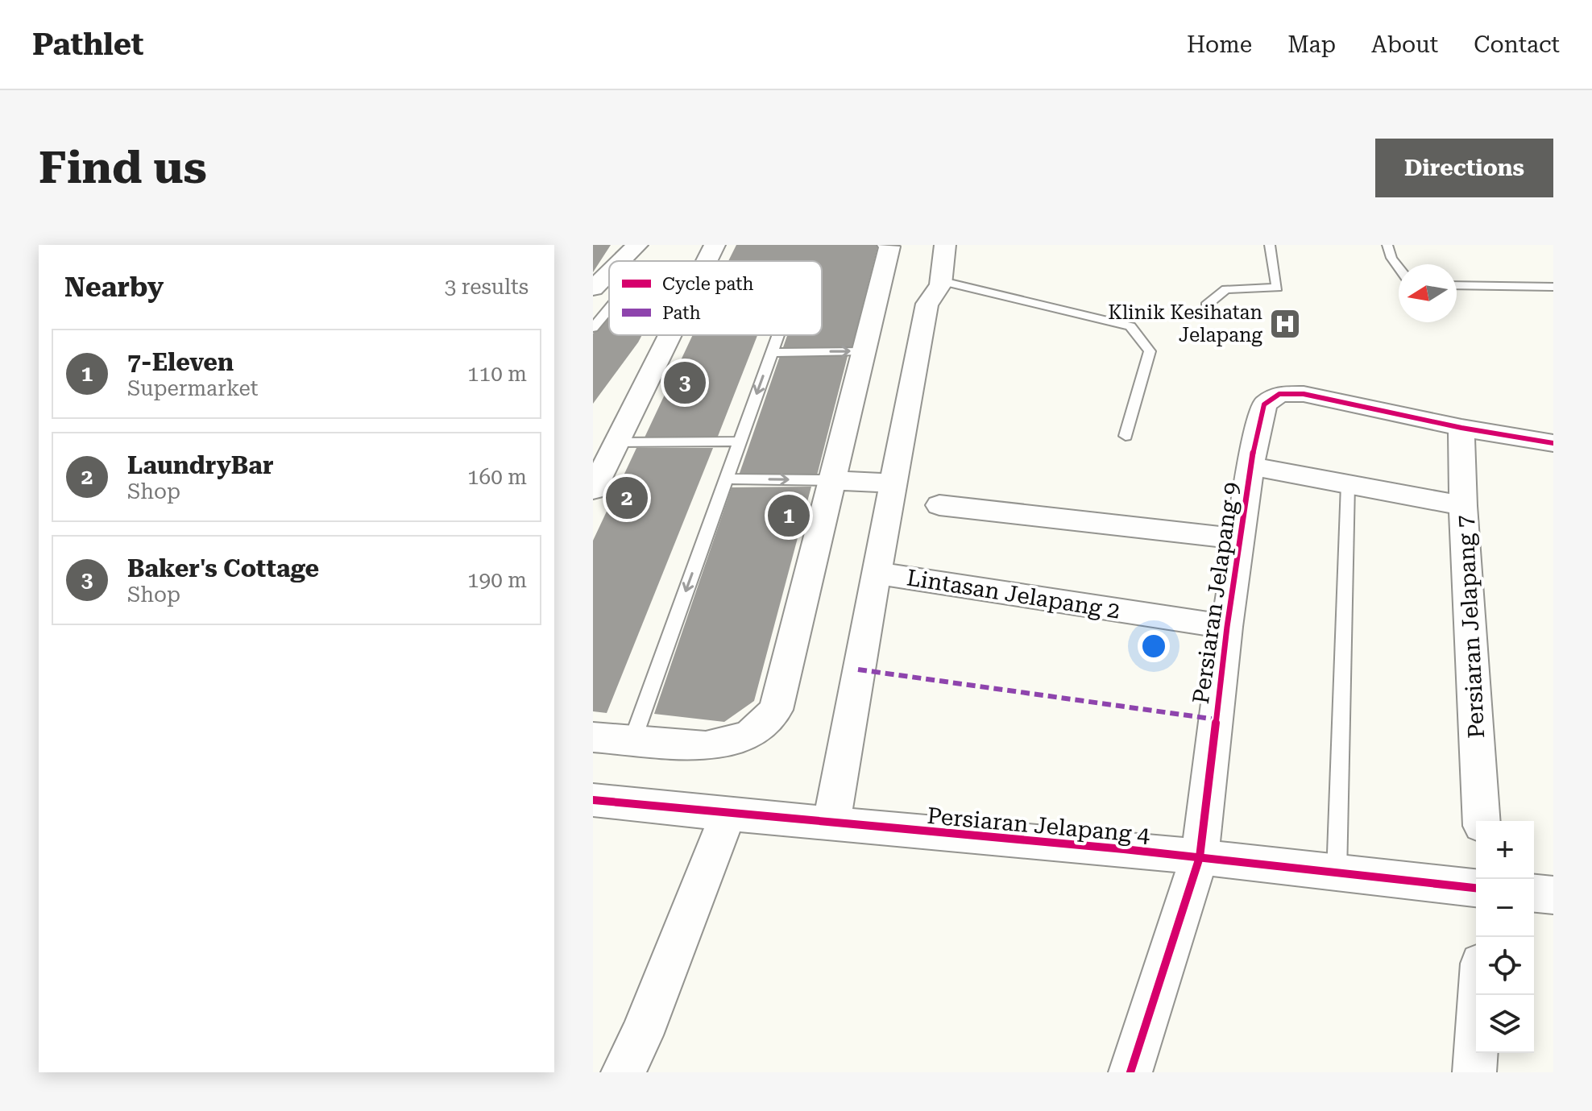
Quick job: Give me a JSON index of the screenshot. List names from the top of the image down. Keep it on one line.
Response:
{"streets":{"street":["Persiaran Jelapang 9","Lintasan Jelapang 2","Persiaran Jelapang 7","Persiaran Jelapang 4"]},"crossings":[["Persiaran Jelapang 9","Lintasan Jelapang 2"],["Persiaran Jelapang 9","Persiaran Jelapang 7"],["Persiaran Jelapang 9","Persiaran Jelapang 4"]],"places":{"hospital":["Klinik Kesihatan Jelapang"]},"legend":["Cycle path","Path"],"north":"left","page":{"header":"Pathlet","nav":["Home","Map","About","Contact"],"buttons":"Directions","title":"Find us","heading":["Nearby","3 results"],"list":[{"mark":"1","name":"7-Eleven","note":"Supermarket","value":"110 m"},{"mark":"2","name":"LaundryBar","note":"Shop","value":"160 m"},{"mark":"3","name":"Baker's Cottage","note":"Shop","value":"190 m"}],"pins":["3","2","1"],"map_buttons":["+","−"]}}
